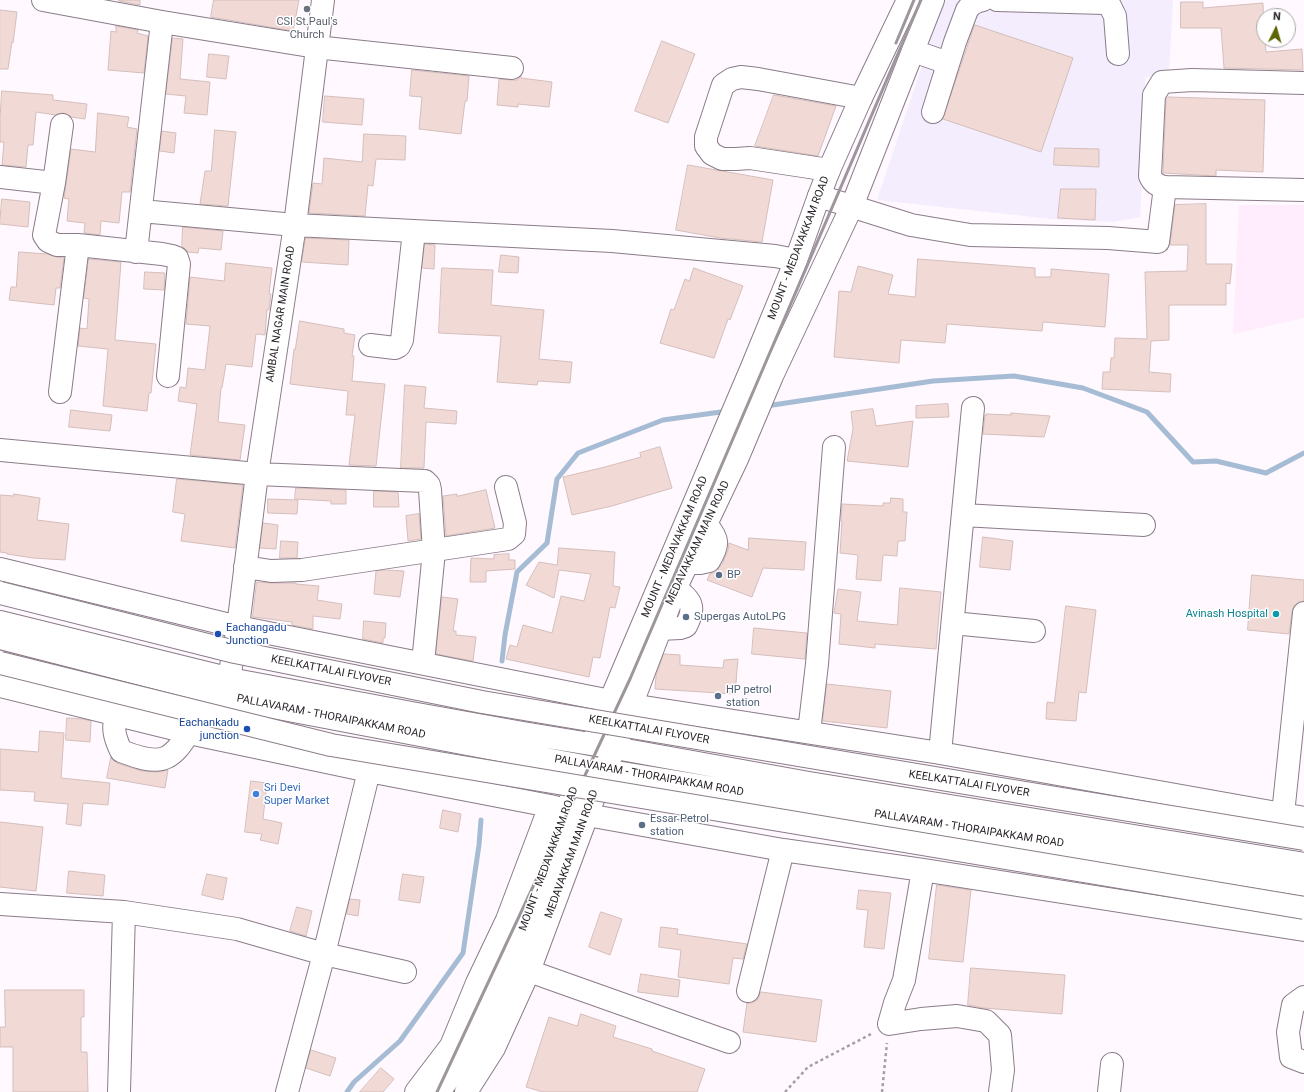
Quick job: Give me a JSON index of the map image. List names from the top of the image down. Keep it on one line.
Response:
{"streets":{"street":["MOUNT - MEDAVAKKAM ROAD","AMBAL NAGAR MAIN ROAD","MEDAVAKKAM MAIN ROAD","KEELKATTALAI FLYOVER","PALLAVARAM - THORAIPAKKAM ROAD"]},"crossings":[["MOUNT - MEDAVAKKAM ROAD","MEDAVAKKAM MAIN ROAD"],["MOUNT - MEDAVAKKAM ROAD","PALLAVARAM - THORAIPAKKAM ROAD"],["AMBAL NAGAR MAIN ROAD","PALLAVARAM - THORAIPAKKAM ROAD"],["MEDAVAKKAM MAIN ROAD","PALLAVARAM - THORAIPAKKAM ROAD"]],"places":["CSI St.Paul's Church","BP","Avinash Hospital","Supergas AutoLPG","Eachangadu Junction","HP petrol station","Eachankadu junction","Sri Devi Super Market","Essar Petrol station"],"north":"top"}
